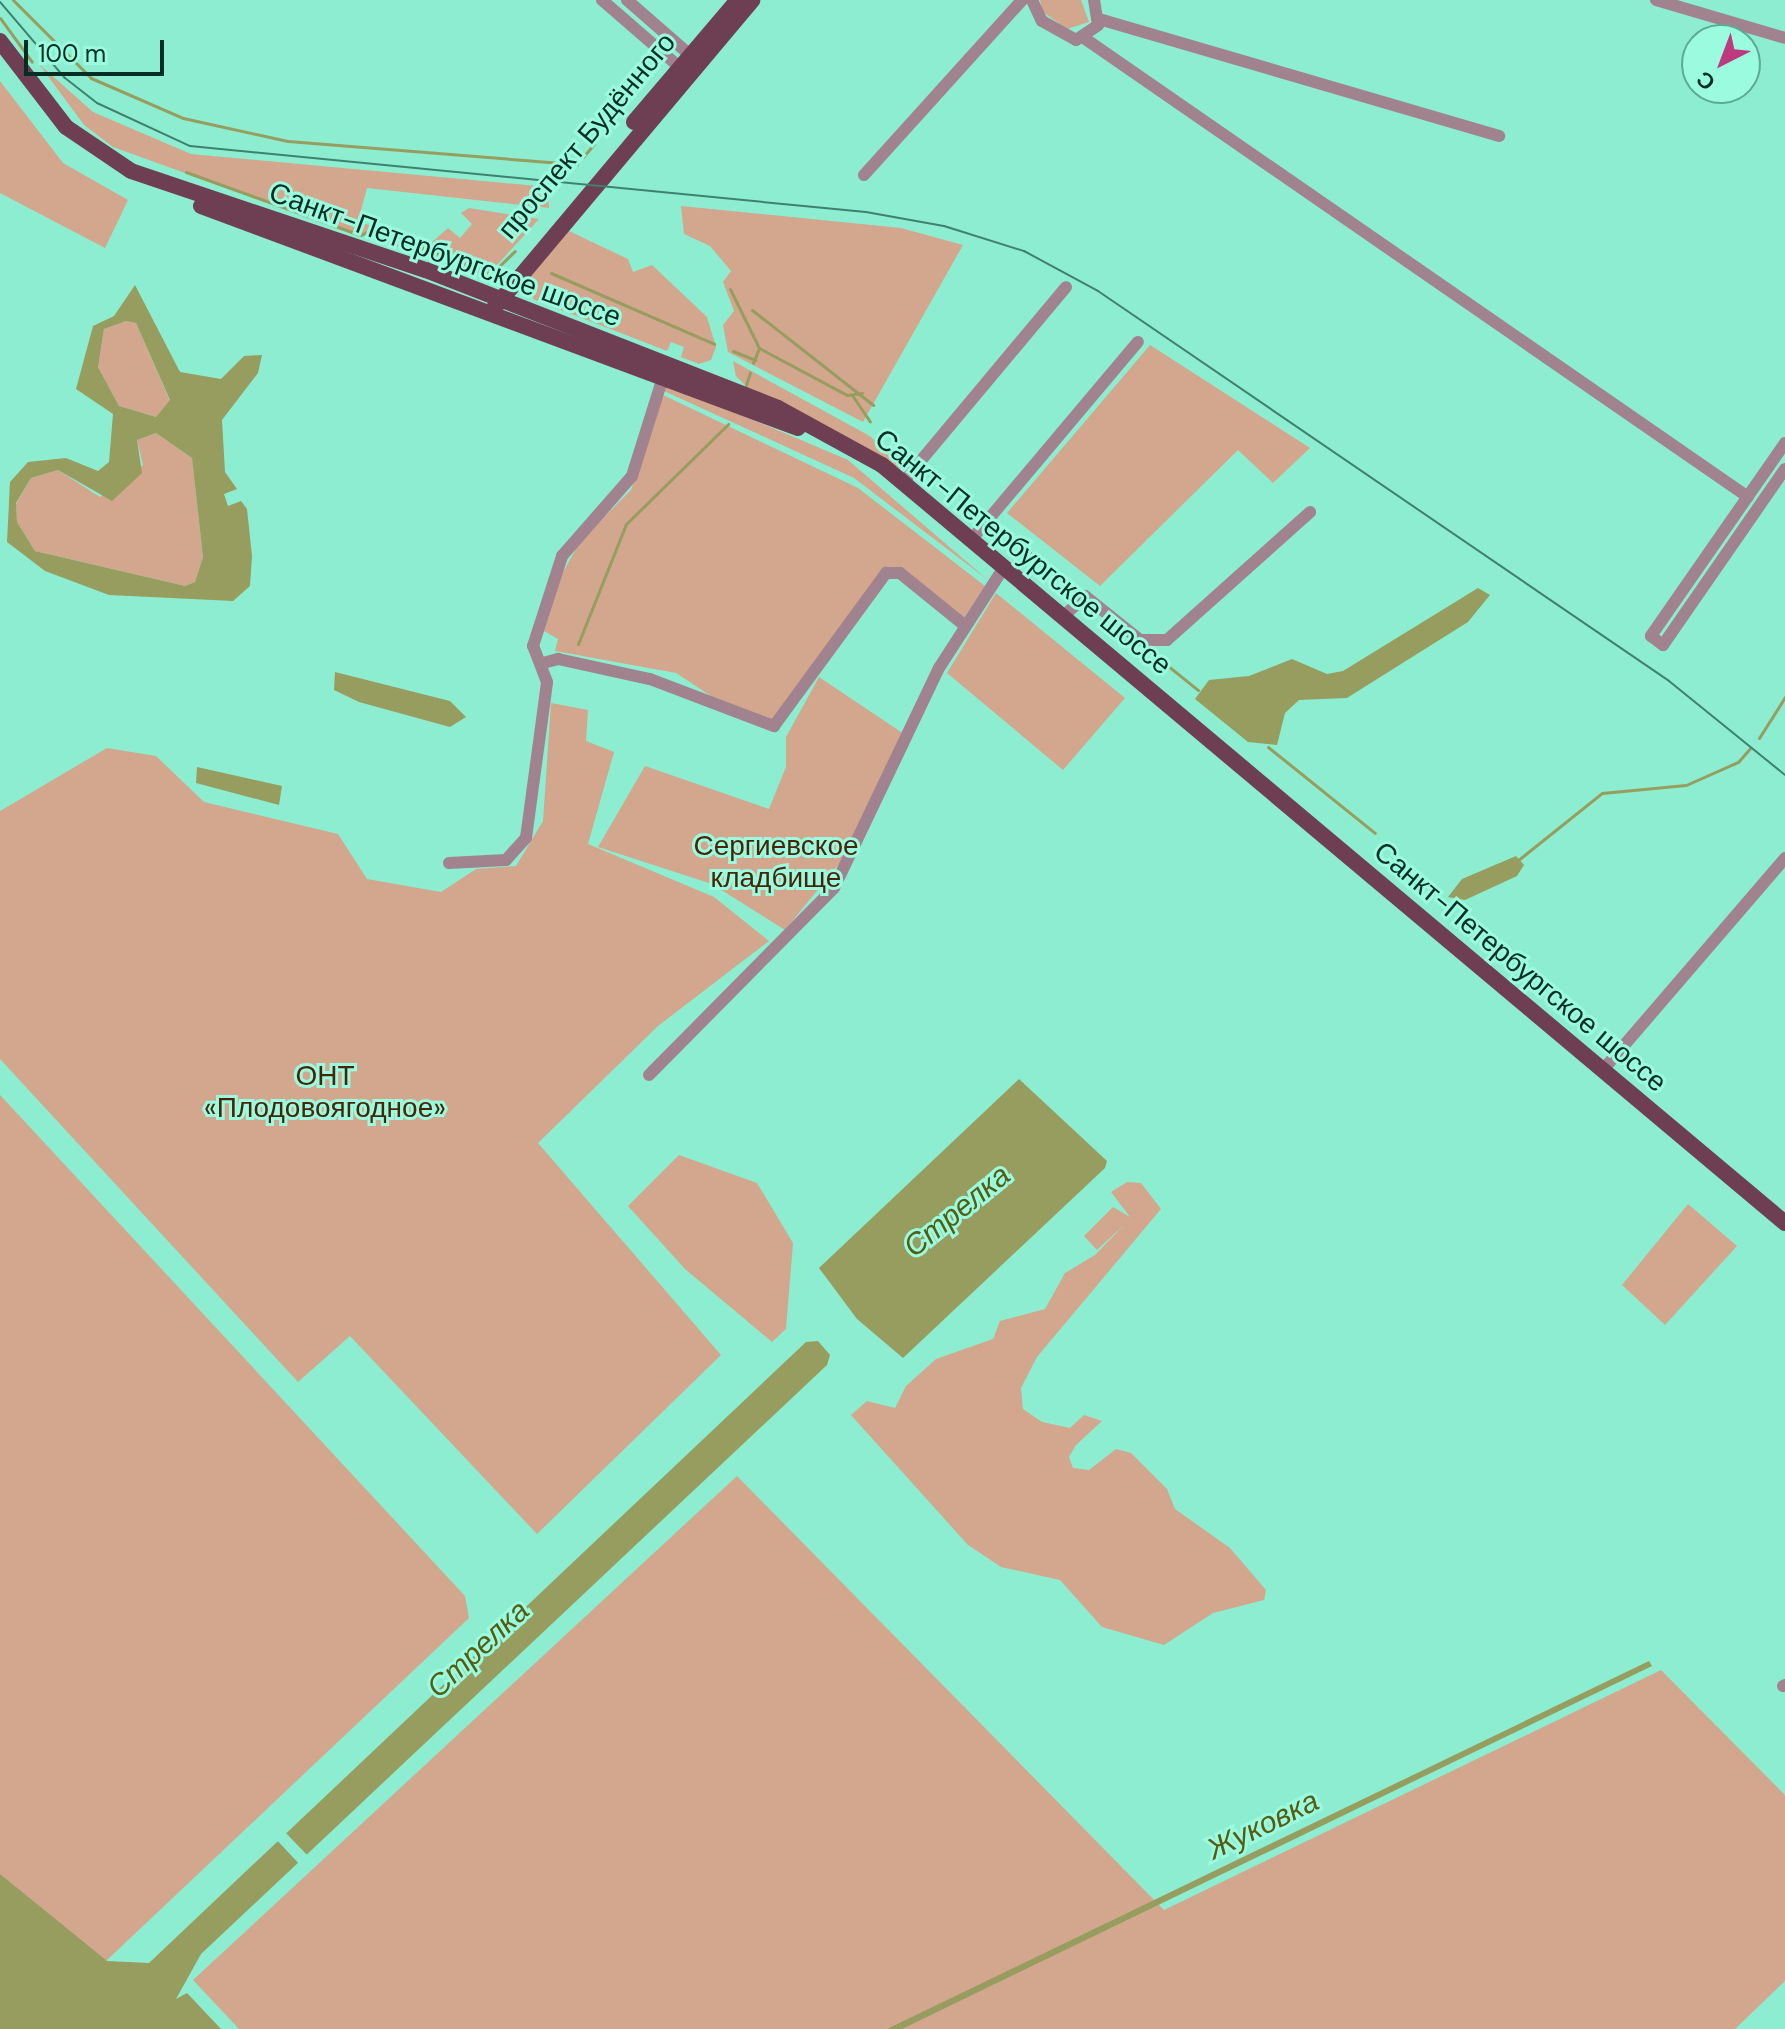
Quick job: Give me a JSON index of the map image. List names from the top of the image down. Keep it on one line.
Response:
{"streets":{"main road":["проспект Будённого","Санкт-Петербургское шоссе"]},"crossings":[["проспект Будённого","Санкт-Петербургское шоссе"]],"water":["Стрелка","Жуковка"],"parks":["Сергиевское кладбище","ОНТ «Плодовоягодное»"],"scale_bar":"100 m","north":"bottom left"}
